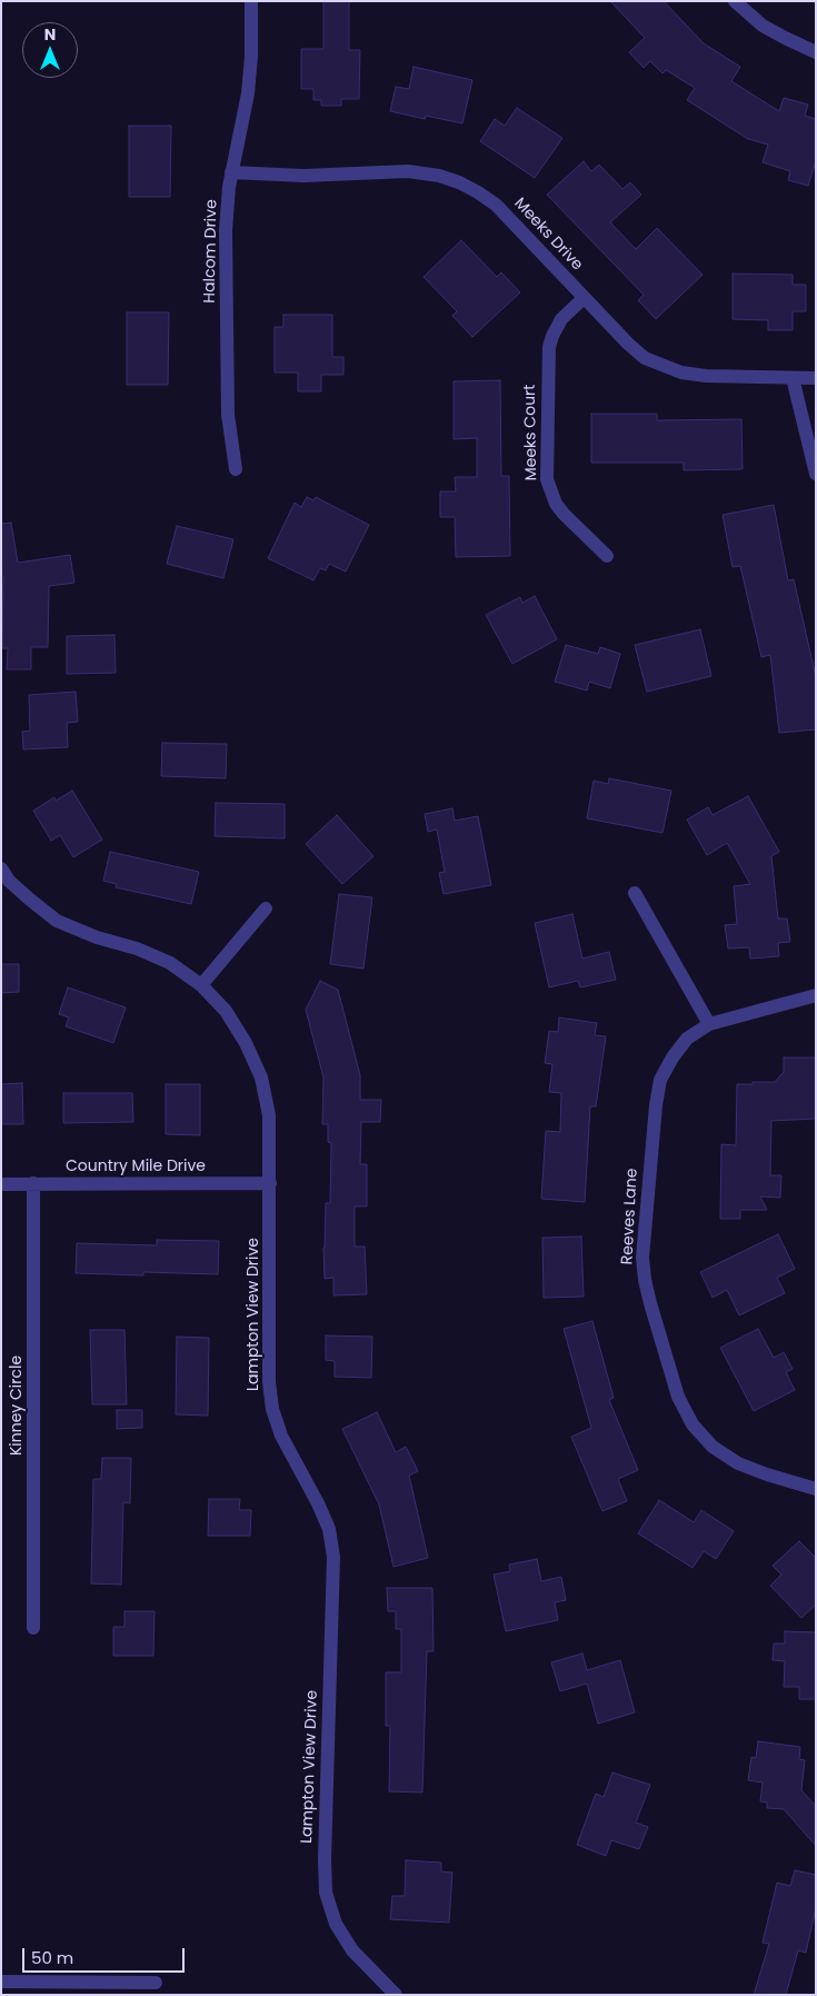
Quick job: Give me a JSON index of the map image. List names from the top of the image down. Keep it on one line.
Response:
{"streets":{"street":["Meeks Drive","Halcom Drive","Meeks Court","Country Mile Drive","Reeves Lane","Lampton View Drive","Kinney Circle"]},"crossings":[["Meeks Drive","Halcom Drive"],["Meeks Drive","Meeks Court"],["Country Mile Drive","Lampton View Drive"],["Country Mile Drive","Kinney Circle"]],"scale_bar":"50 m","north":"top"}
